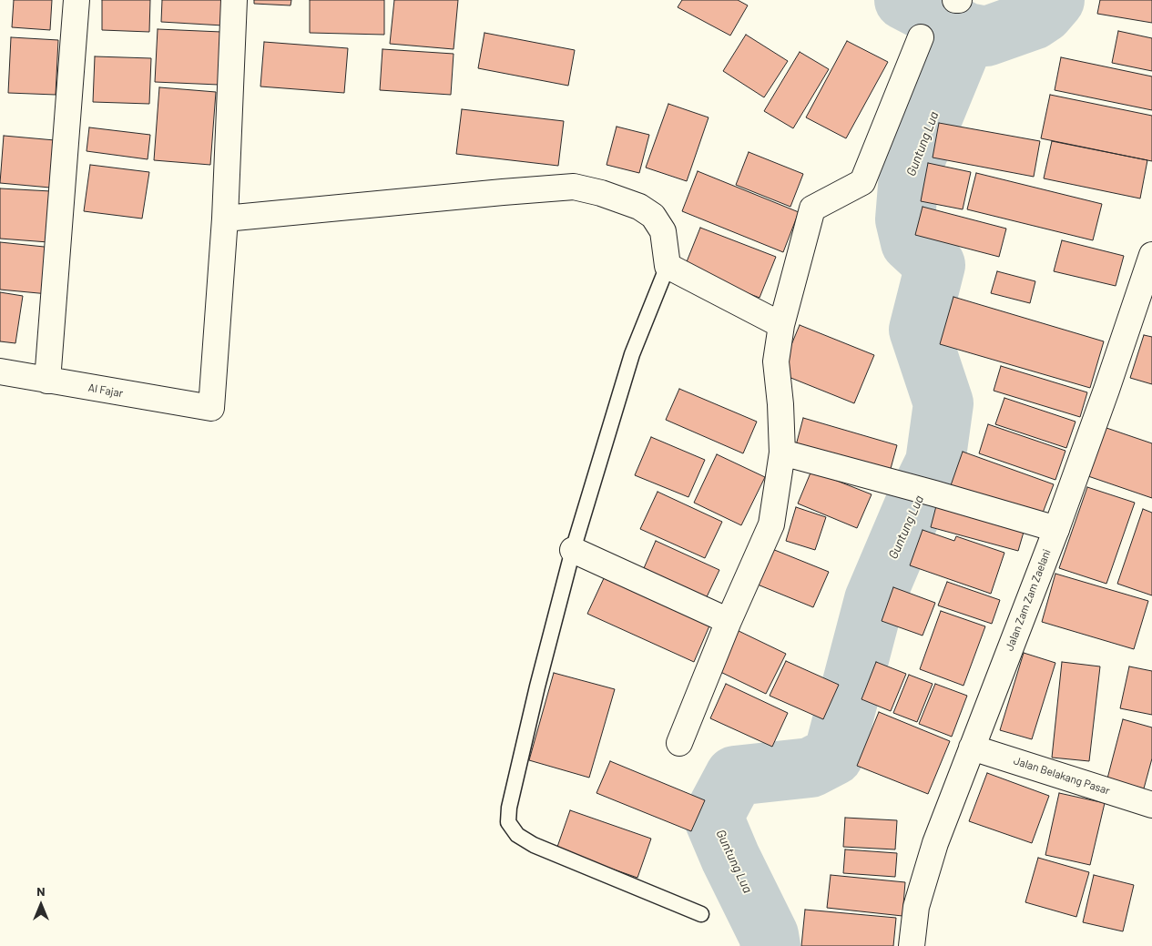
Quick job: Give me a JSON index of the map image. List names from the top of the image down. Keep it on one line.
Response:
{"streets":{"street":["Al Fajar","Jalan Zam Zam Zaelani","Jalan Belakang Pasar"]},"crossings":[["Jalan Zam Zam Zaelani","Jalan Belakang Pasar"]],"water":["Guntung Lua"],"north":"top"}
